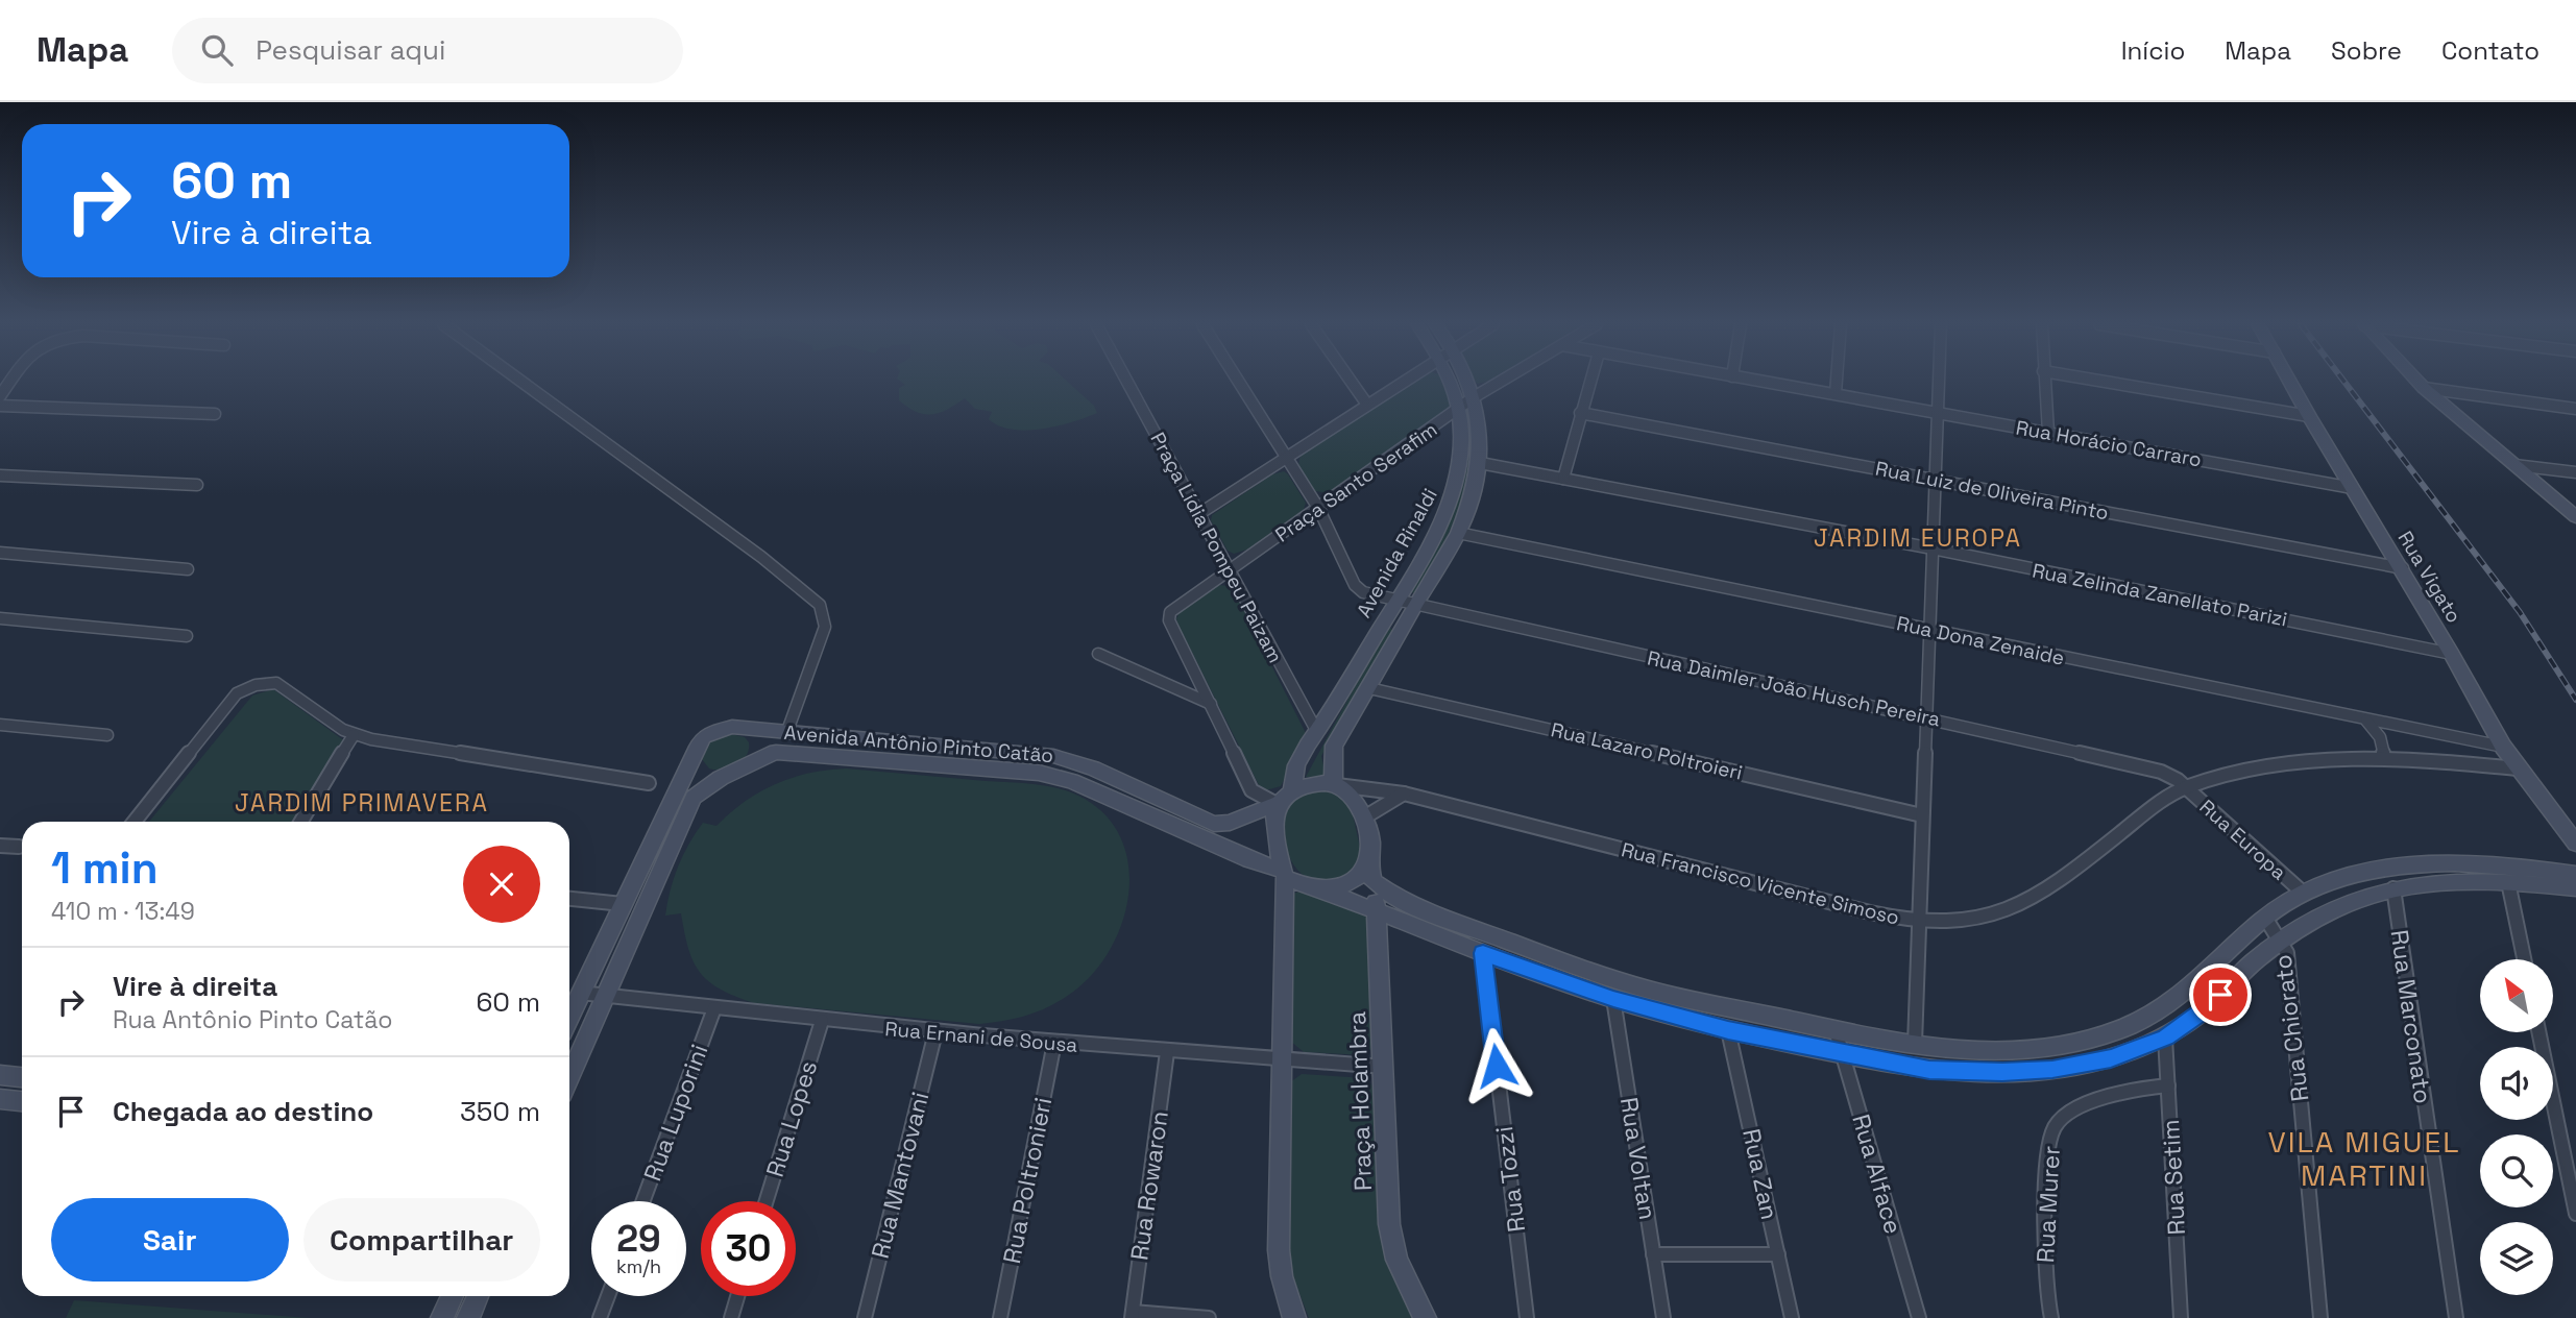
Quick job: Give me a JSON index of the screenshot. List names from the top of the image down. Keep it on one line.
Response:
{"streets":{"main road":["Avenida Rinaldi","Rua Vigato","Avenida Antônio Pinto Catão","Praça Holambra"],"street":["Rua Horácio Carraro","Praça Santo Serafim","Rua Luiz de Oliveira Pinto","Praça Lídia Pompeu Paizam","Rua Zelinda Zanellato Parizi","Rua Dona Zenaide","Rua Daimler João Husch Pereira","Rua Lazaro Poltroieri","Rua Europa","Rua Francisco Vicente Simoso","Rua Marconato","Rua Chiorato","Rua Ernani de Sousa","Rua Luporini","Rua Lopes","Rua Voltan","Rua Zan","Rua Alface","Rua Mantovani","Rua Setim","Rua Tozzi","Rua Poltronieri","Rua Rowaron","Rua Murer"]},"crossings":[["Rua Horácio Carraro","Rua Vigato"],["Praça Santo Serafim","Praça Lídia Pompeu Paizam"],["Praça Santo Serafim","Avenida Rinaldi"],["Praça Santo Serafim","Rua Daimler João Husch Pereira"],["Rua Luiz de Oliveira Pinto","Rua Vigato"],["Praça Lídia Pompeu Paizam","Avenida Rinaldi"],["Avenida Rinaldi","Rua Zelinda Zanellato Parizi"],["Avenida Rinaldi","Rua Dona Zenaide"],["Avenida Rinaldi","Rua Daimler João Husch Pereira"],["Avenida Rinaldi","Avenida Antônio Pinto Catão"],["Avenida Rinaldi","Rua Lazaro Poltroieri"],["Avenida Rinaldi","Rua Francisco Vicente Simoso"],["Avenida Rinaldi","Praça Holambra"],["Rua Vigato","Rua Zelinda Zanellato Parizi"],["Rua Vigato","Rua Dona Zenaide"],["Rua Vigato","Rua Francisco Vicente Simoso"],["Rua Daimler João Husch Pereira","Rua Europa"],["Rua Daimler João Husch Pereira","Rua Francisco Vicente Simoso"],["Avenida Antônio Pinto Catão","Rua Francisco Vicente Simoso"],["Avenida Antônio Pinto Catão","Praça Holambra"],["Rua Europa","Rua Francisco Vicente Simoso"],["Rua Francisco Vicente Simoso","Praça Holambra"],["Rua Ernani de Sousa","Praça Holambra"],["Rua Ernani de Sousa","Rua Luporini"],["Rua Ernani de Sousa","Rua Lopes"],["Rua Ernani de Sousa","Rua Mantovani"],["Rua Ernani de Sousa","Rua Poltronieri"],["Rua Ernani de Sousa","Rua Rowaron"],["Rua Setim","Rua Murer"]],"districts":["JARDIM EUROPA","JARDIM PRIMAVERA","VILA MIGUEL MARTINI"],"north":"top left","page":{"header":"Mapa","search":"Pesquisar aqui","nav":["Início","Mapa","Sobre","Contato"],"turn":["60 m","Vire à direita"],"heading":["1 min","410 m · 13:49"],"list":[{"name":"Vire à direita","note":"Rua Antônio Pinto Catão","value":"60 m"},{"name":"Chegada ao destino","value":"350 m"}],"buttons":["Sair","Compartilhar"],"speed":"29 km/h","limit":"30"}}
